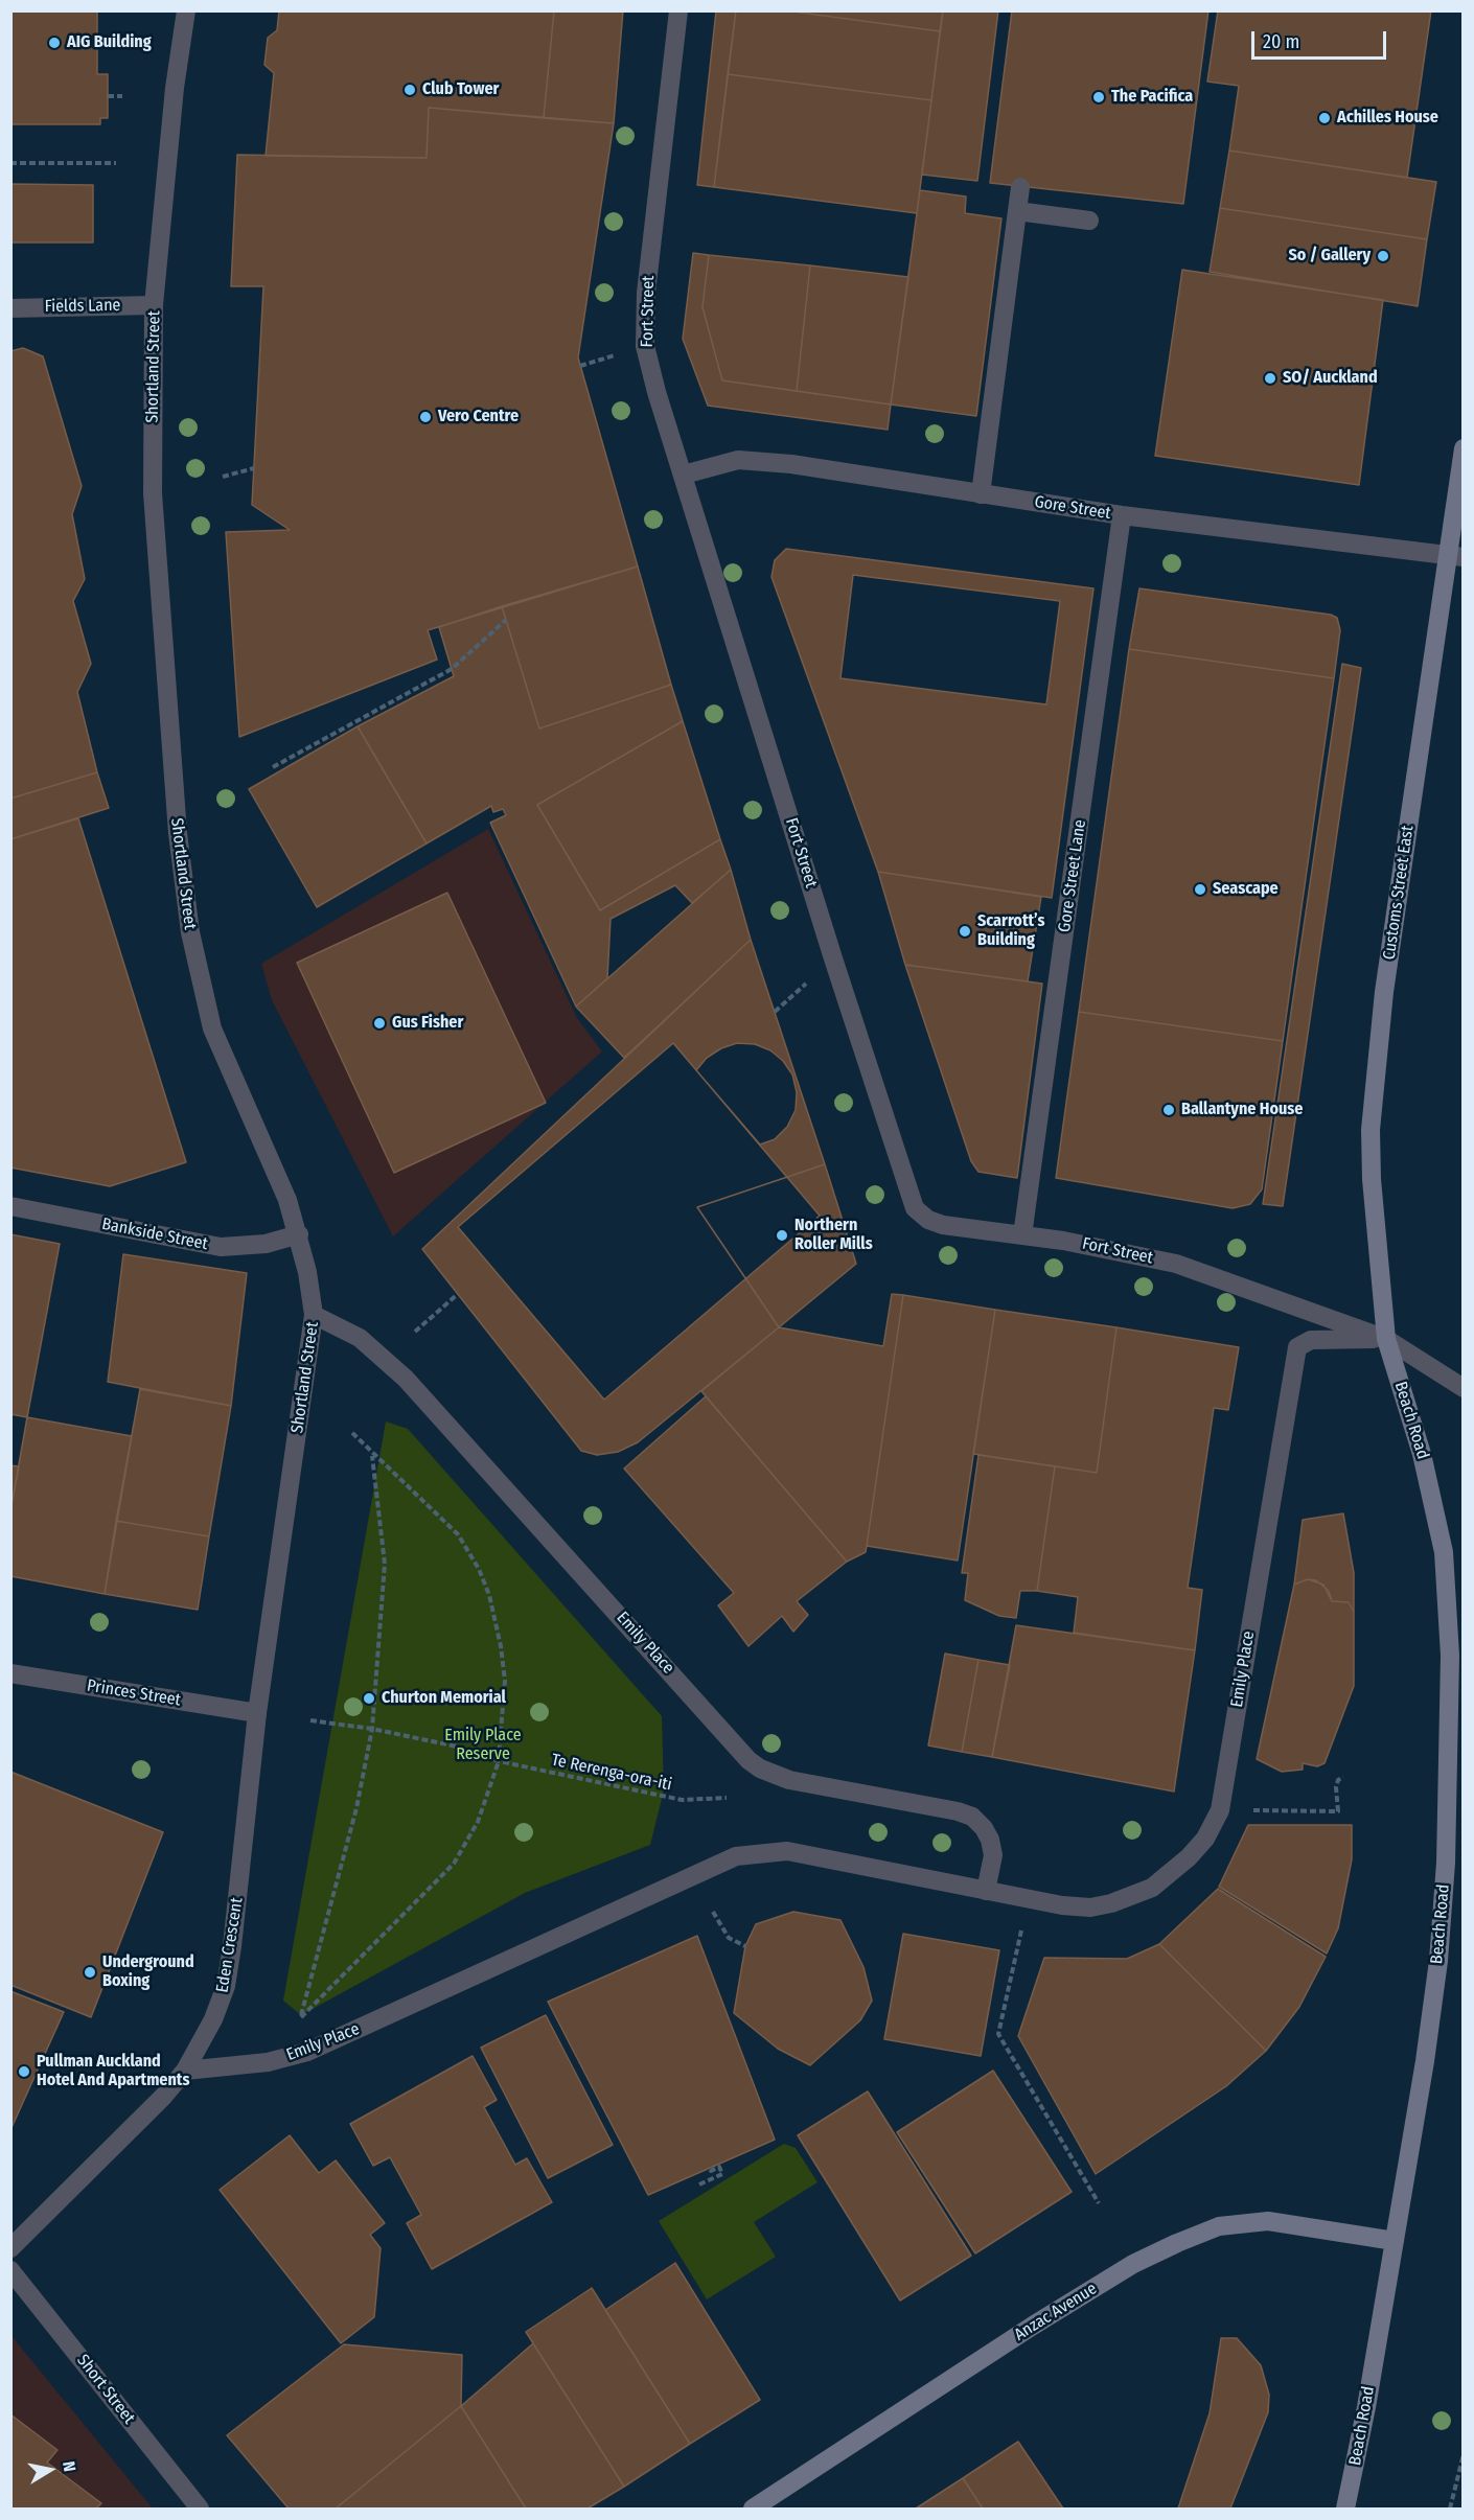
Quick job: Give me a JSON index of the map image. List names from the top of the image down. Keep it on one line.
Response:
{"streets":{"main road":["Customs Street East","Beach Road","Anzac Avenue"],"street":["Fields Lane","Fort Street","Shortland Street","Gore Street","Gore Street Lane","Bankside Street","Emily Place","Princes Street","Eden Crescent","Short Street"],"path":["Te Rerenga-ora-iti"]},"crossings":[["Fields Lane","Shortland Street"],["Fort Street","Gore Street"],["Fort Street","Gore Street Lane"],["Fort Street","Customs Street East"],["Fort Street","Beach Road"],["Fort Street","Emily Place"],["Shortland Street","Bankside Street"],["Shortland Street","Emily Place"],["Shortland Street","Princes Street"],["Shortland Street","Eden Crescent"],["Gore Street","Gore Street Lane"],["Gore Street","Customs Street East"],["Customs Street East","Beach Road"],["Customs Street East","Emily Place"],["Beach Road","Emily Place"],["Beach Road","Anzac Avenue"],["Emily Place","Eden Crescent"],["Princes Street","Eden Crescent"]],"parks":["Emily Place Reserve"],"places":["AIG Building","Club Tower","The Pacifica","Achilles House","So / Gallery","SO/ Auckland","Vero Centre","Seascape","Scarrott’s Building","Gus Fisher","Ballantyne House","Northern Roller Mills","Churton Memorial","Underground Boxing","Pullman Auckland Hotel And Apartments"],"scale_bar":"20 m","north":"right"}
